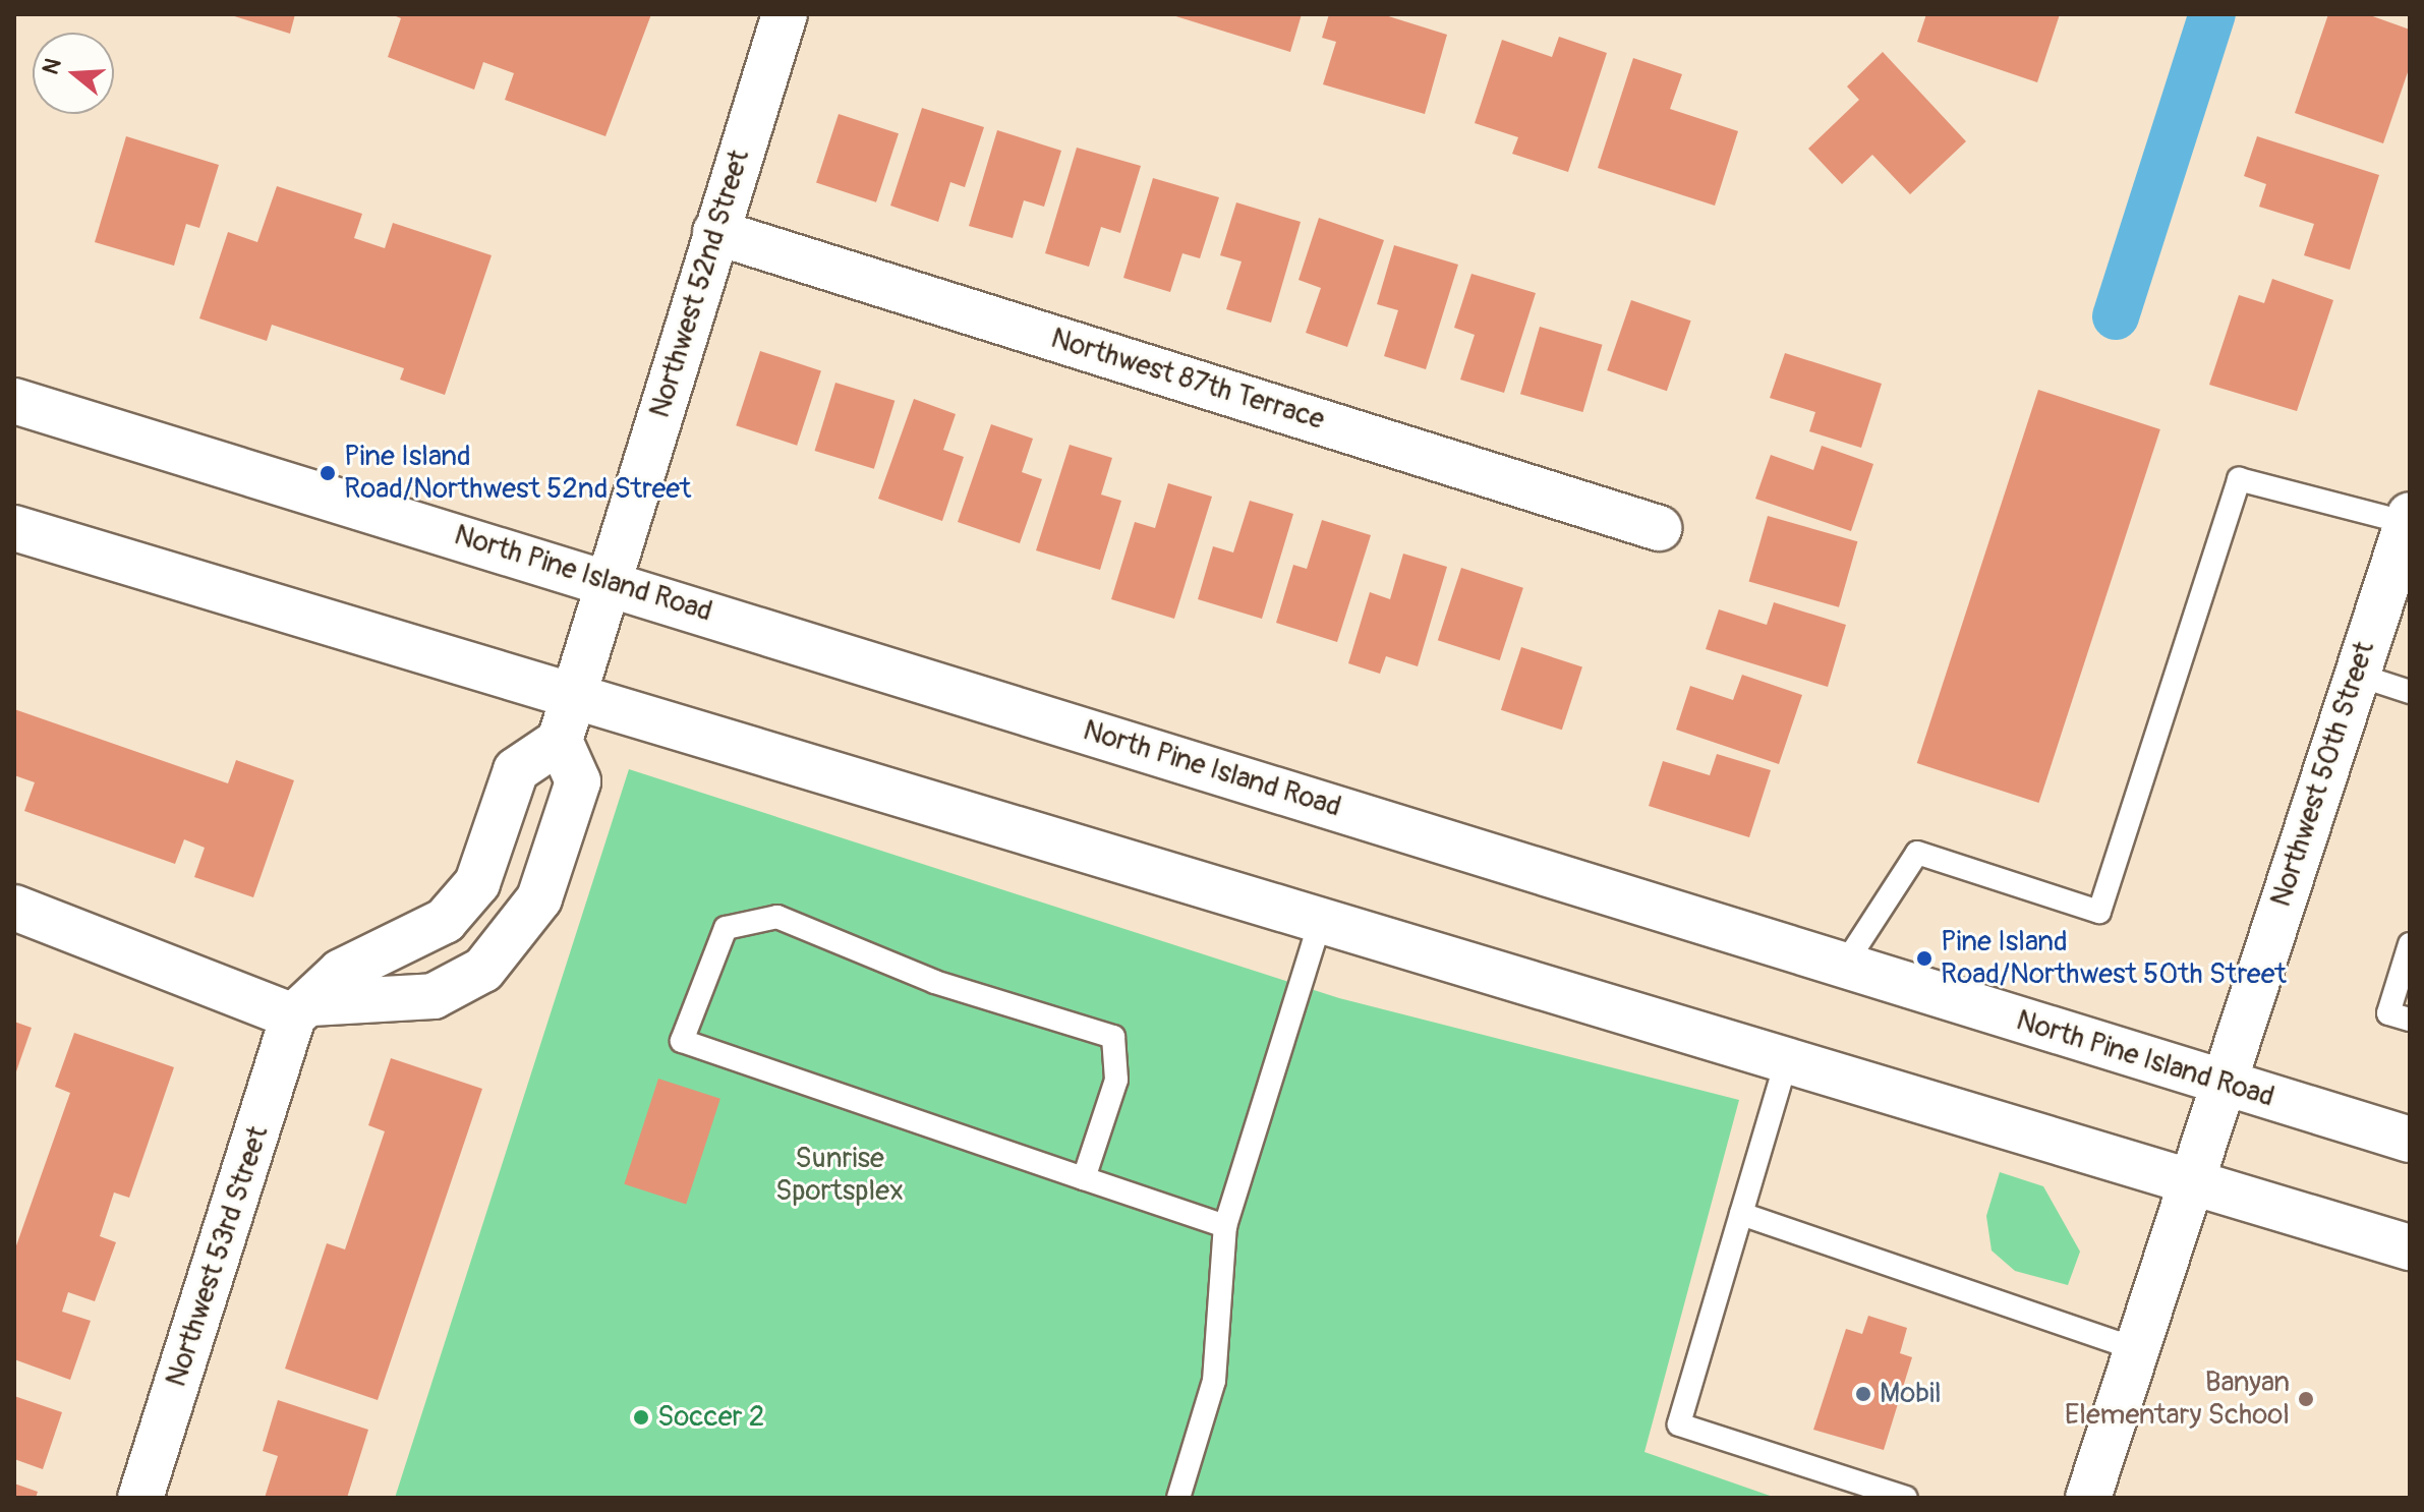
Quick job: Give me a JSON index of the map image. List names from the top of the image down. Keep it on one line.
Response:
{"streets":{"main road":["Northwest 52nd Street","Northwest 87th Terrace","North Pine Island Road","Northwest 50th Street","Northwest 53rd Street"]},"crossings":[["Northwest 52nd Street","Northwest 87th Terrace"],["Northwest 52nd Street","North Pine Island Road"],["North Pine Island Road","Northwest 50th Street"]],"parks":["Sunrise Sportsplex"],"places":["Pine Island Road/Northwest 52nd Street","Pine Island Road/Northwest 50th Street","Mobil","Banyan Elementary School","Soccer 2"],"north":"left"}
